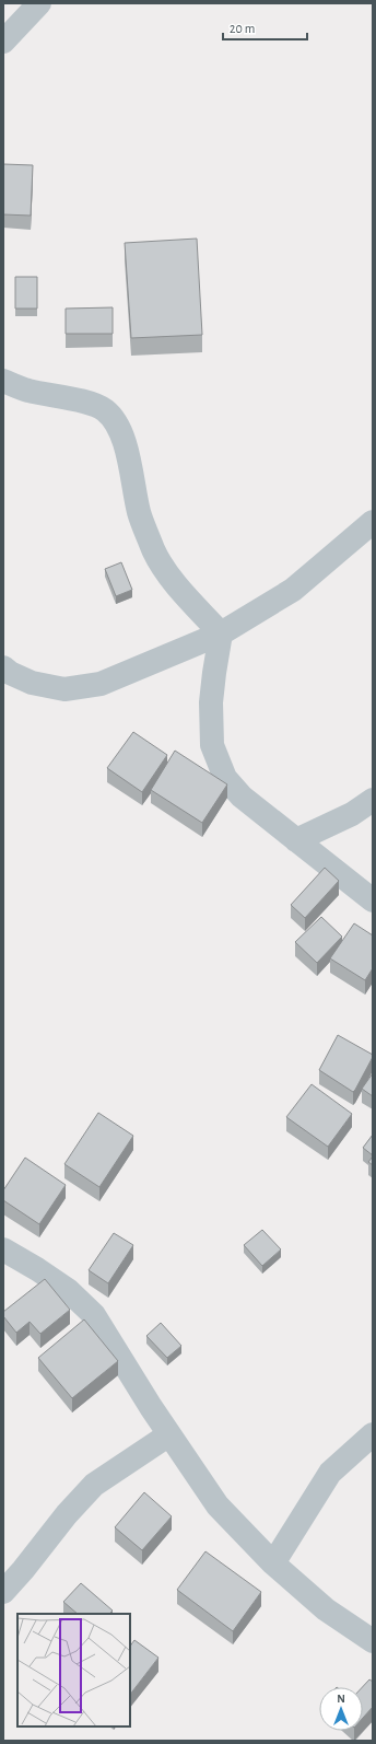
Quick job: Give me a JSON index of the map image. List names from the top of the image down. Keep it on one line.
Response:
{"scale_bar":"20 m","north":"top"}
